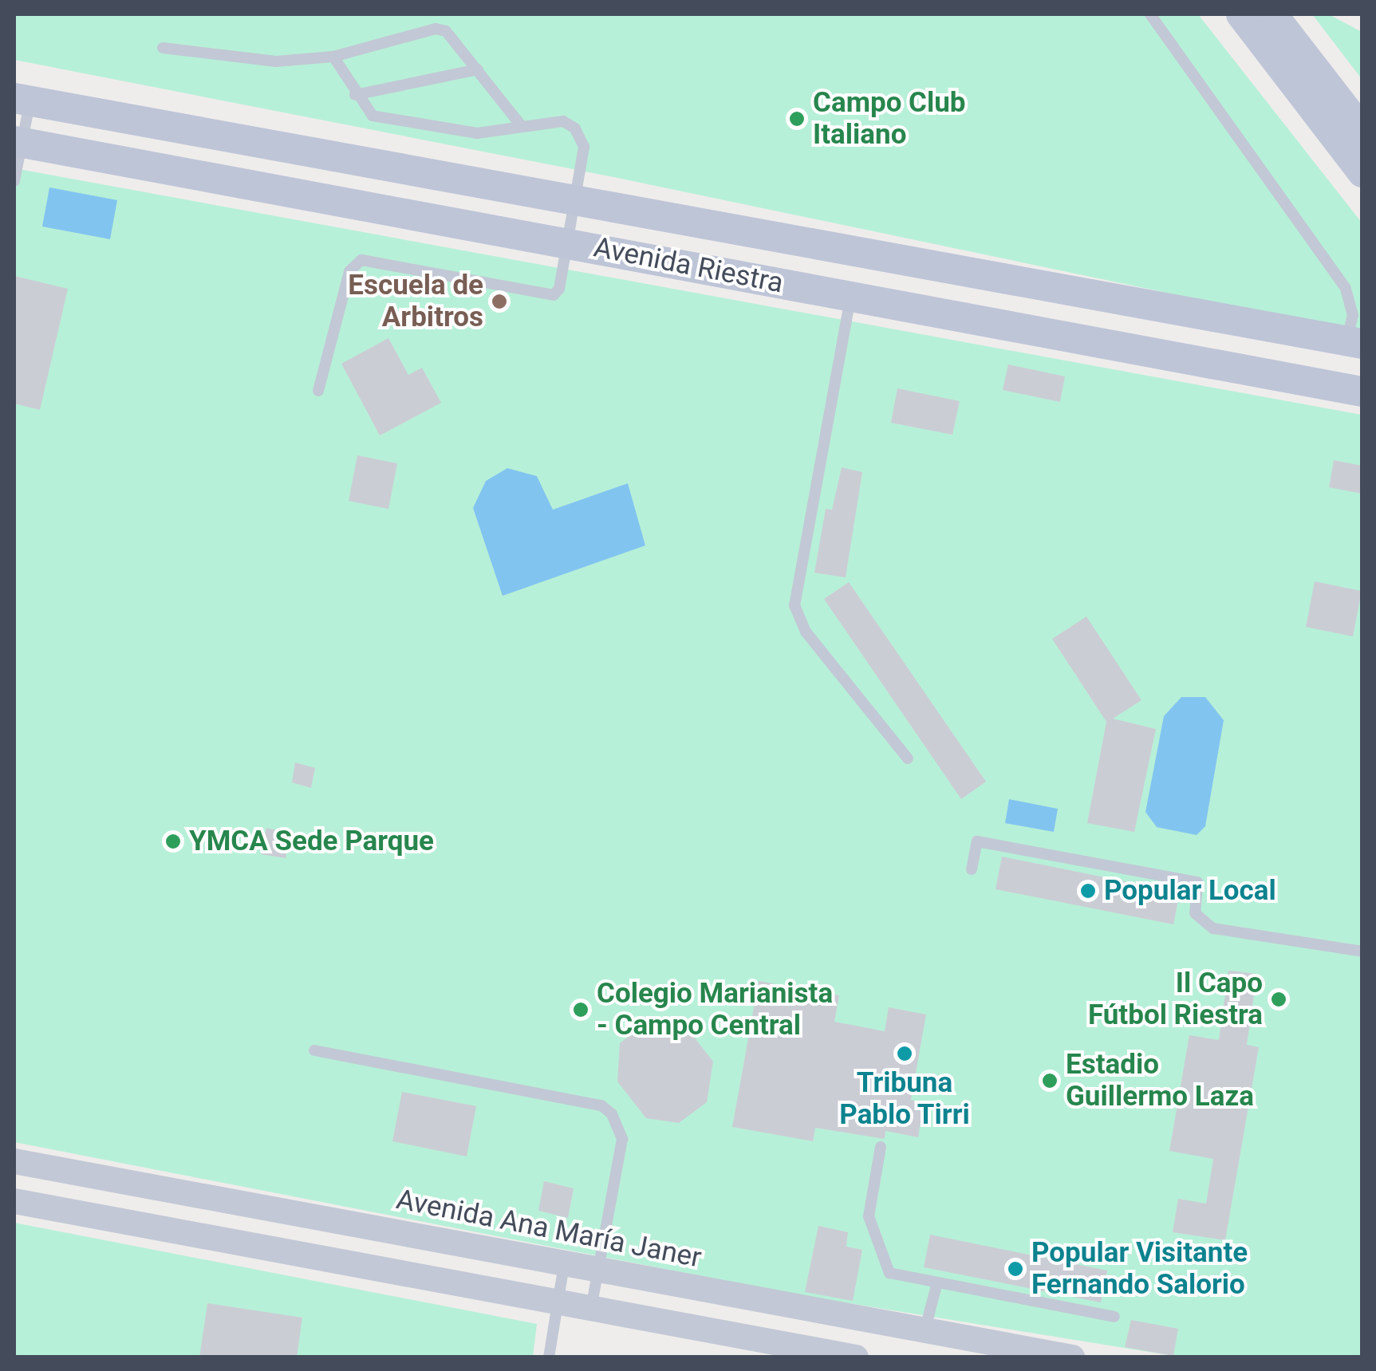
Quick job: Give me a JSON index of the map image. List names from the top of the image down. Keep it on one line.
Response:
{"streets":{"main road":["Avenida Riestra"],"street":["Avenida Ana María Janer"]},"places":["Campo Club Italiano","Escuela de Arbitros","YMCA Sede Parque","Popular Local","Il Capo Fútbol Riestra","Colegio Marianista - Campo Central","Tribuna Pablo Tirri","Estadio Guillermo Laza","Popular Visitante Fernando Salorio"]}
